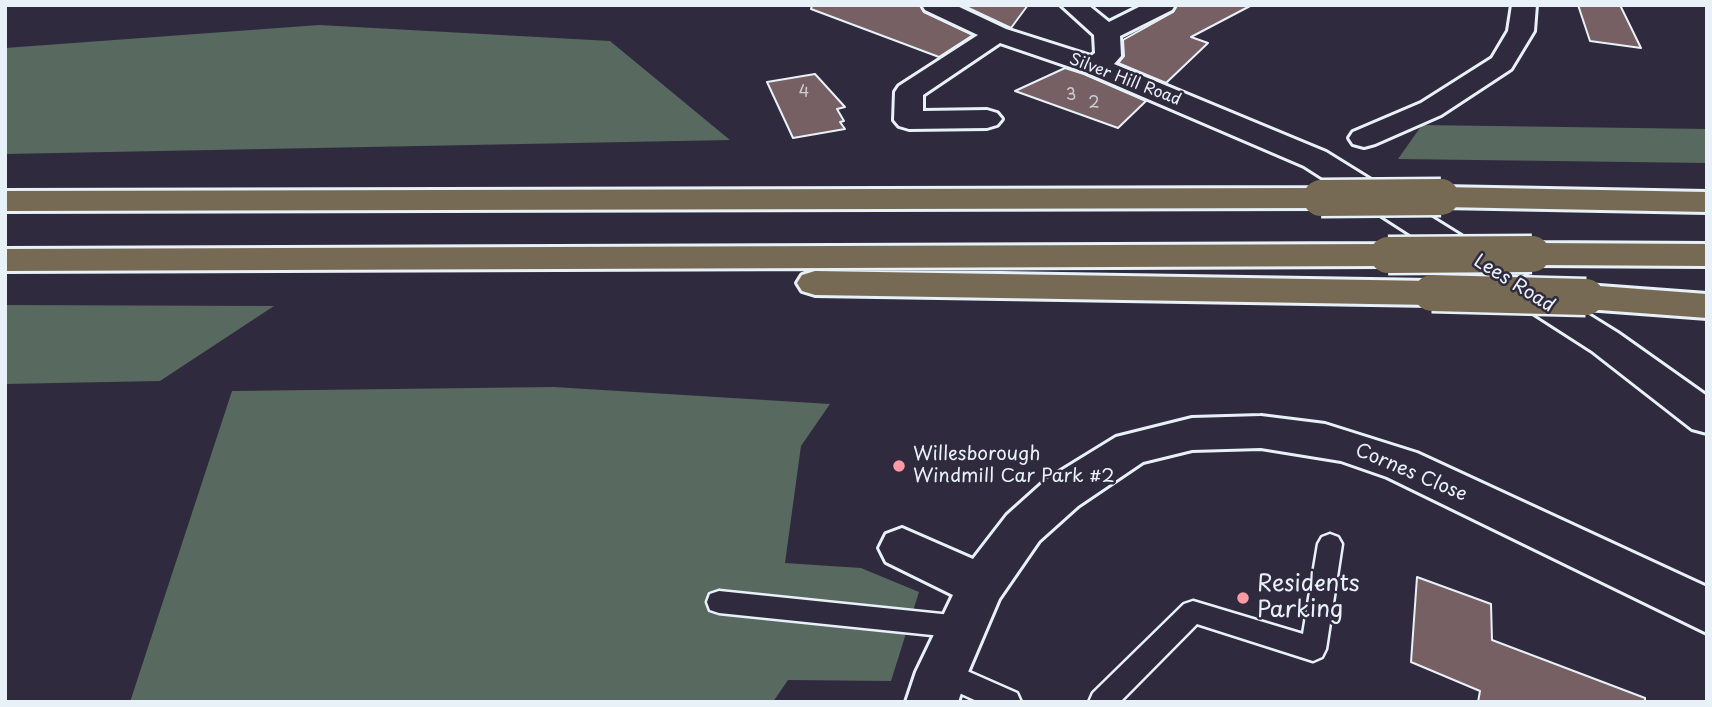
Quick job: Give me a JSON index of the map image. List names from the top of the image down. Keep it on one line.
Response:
{"streets":{"street":["Silver Hill Road","Lees Road","Cornes Close"]},"crossings":[["Silver Hill Road","Lees Road"]],"places":["Willesborough Windmill Car Park #2","Residents Parking"],"house_numbers":["4","3","2"]}
